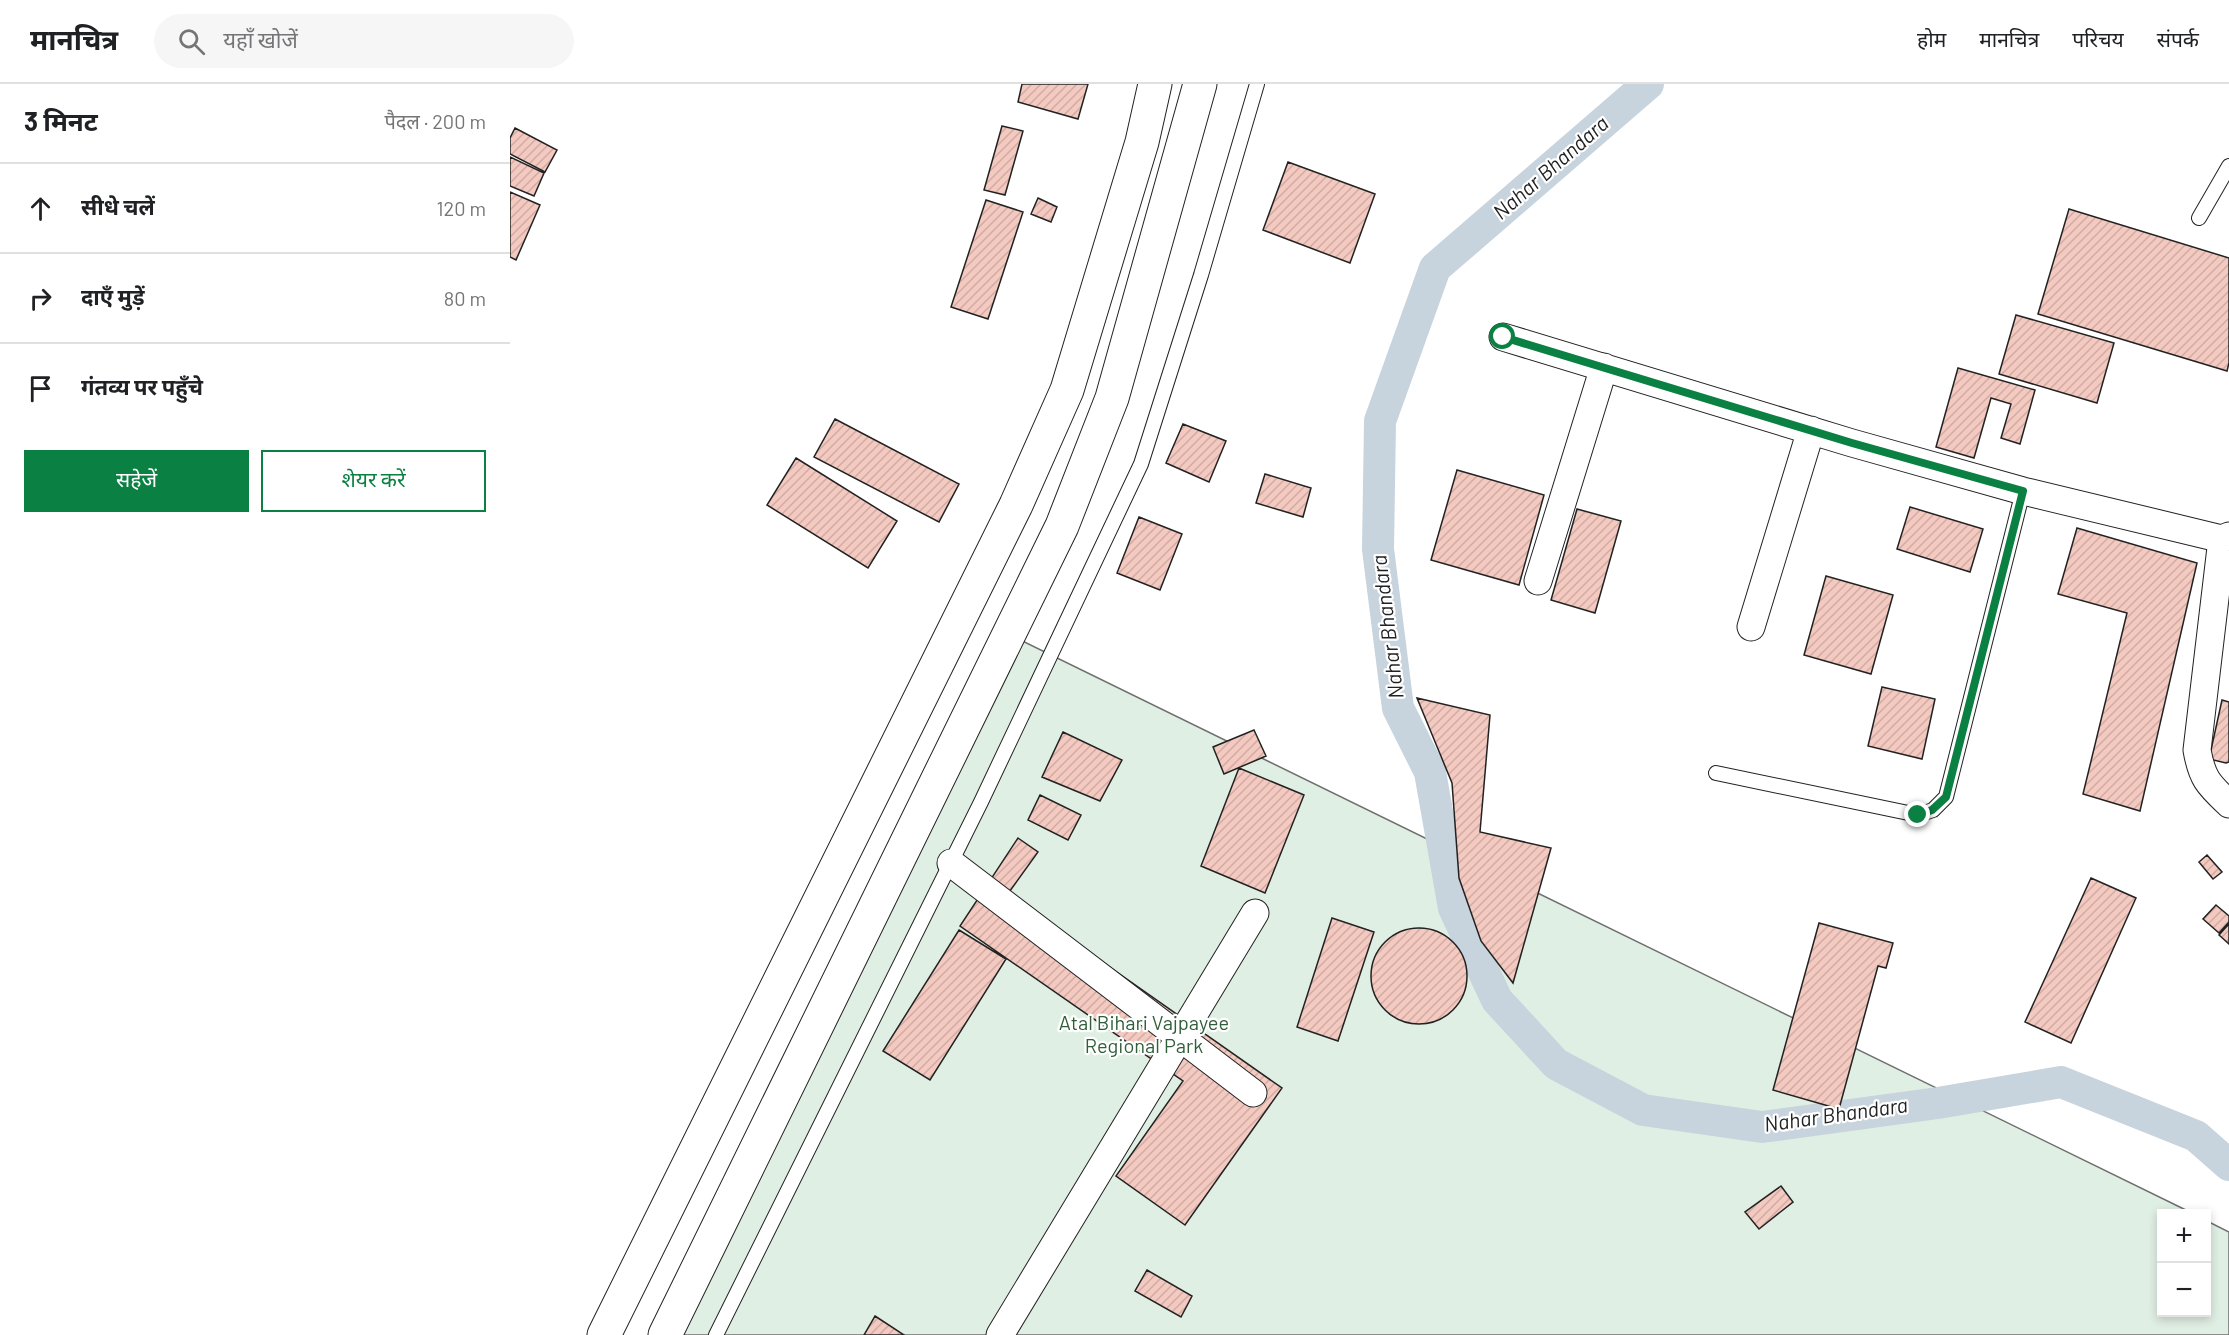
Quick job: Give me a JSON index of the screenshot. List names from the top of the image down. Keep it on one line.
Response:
{"water":["Nahar Bhandara"],"parks":["Atal Bihari Vajpayee Regional Park"],"page":{"header":"मानचित्र","search":"यहाँ खोजें","nav":["होम","मानचित्र","परिचय","संपर्क"],"heading":["3 मिनट","पैदल · 200 m"],"list":[["सीधे चलें","120 m"],["दाएँ मुड़ें","80 m"],"गंतव्य पर पहुँचे"],"buttons":["सहेजें","शेयर करें"],"map_buttons":["+","−"]}}
